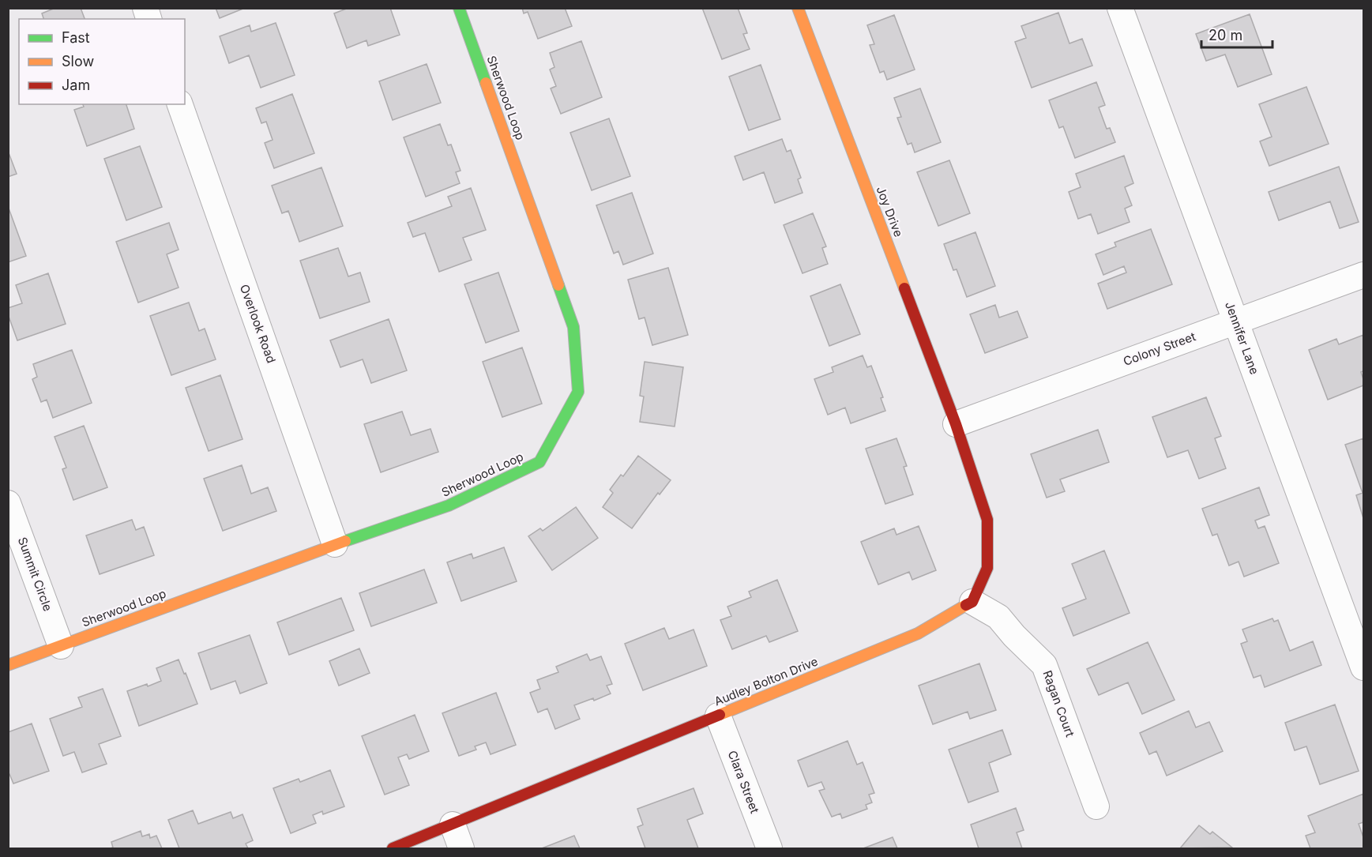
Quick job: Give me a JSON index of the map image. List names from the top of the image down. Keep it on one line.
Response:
{"streets":{"street":["Sherwood Loop","Joy Drive","Overlook Road","Jennifer Lane","Colony Street","Summit Circle","Audley Bolton Drive","Ragan Court","Clara Street"]},"crossings":[["Sherwood Loop","Overlook Road"],["Sherwood Loop","Summit Circle"],["Joy Drive","Colony Street"],["Jennifer Lane","Colony Street"],["Audley Bolton Drive","Ragan Court"],["Audley Bolton Drive","Clara Street"]],"legend":["Fast","Slow","Jam"],"scale_bar":"20 m"}
